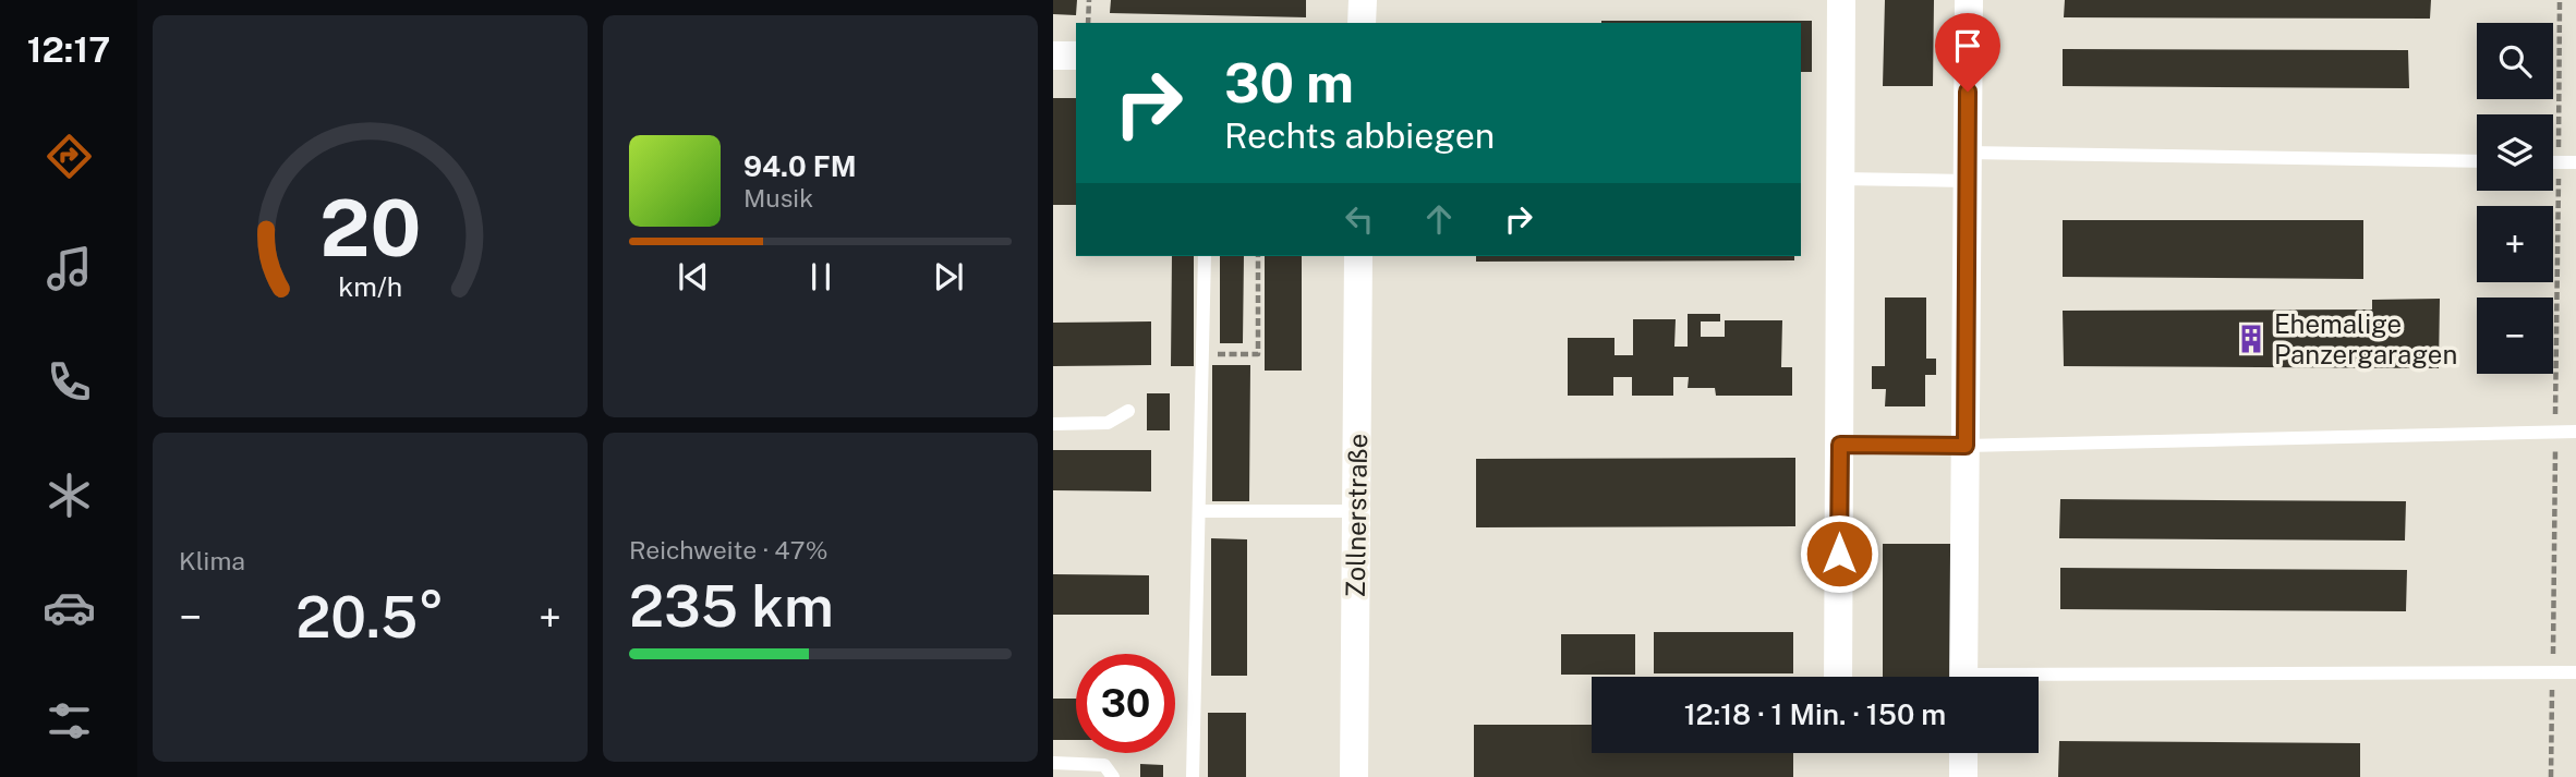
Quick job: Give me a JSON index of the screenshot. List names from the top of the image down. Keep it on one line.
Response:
{"streets":{"street":["Zollnerstraße"]},"places":{"building":["Ehemalige Panzergaragen"]},"page":{"tabs":"12:17","map_buttons":["+","−"],"turn":["30 m","Rechts abbiegen"],"song":["94.0 FM","Musik"],"tile":["Klima",["Reichweite · 47%","235 km"]],"heat":["−","20.5°","+"],"limit":"30","trip":"12:18 · 1 Min. · 150 m","gauge":["20","km/h"]}}
